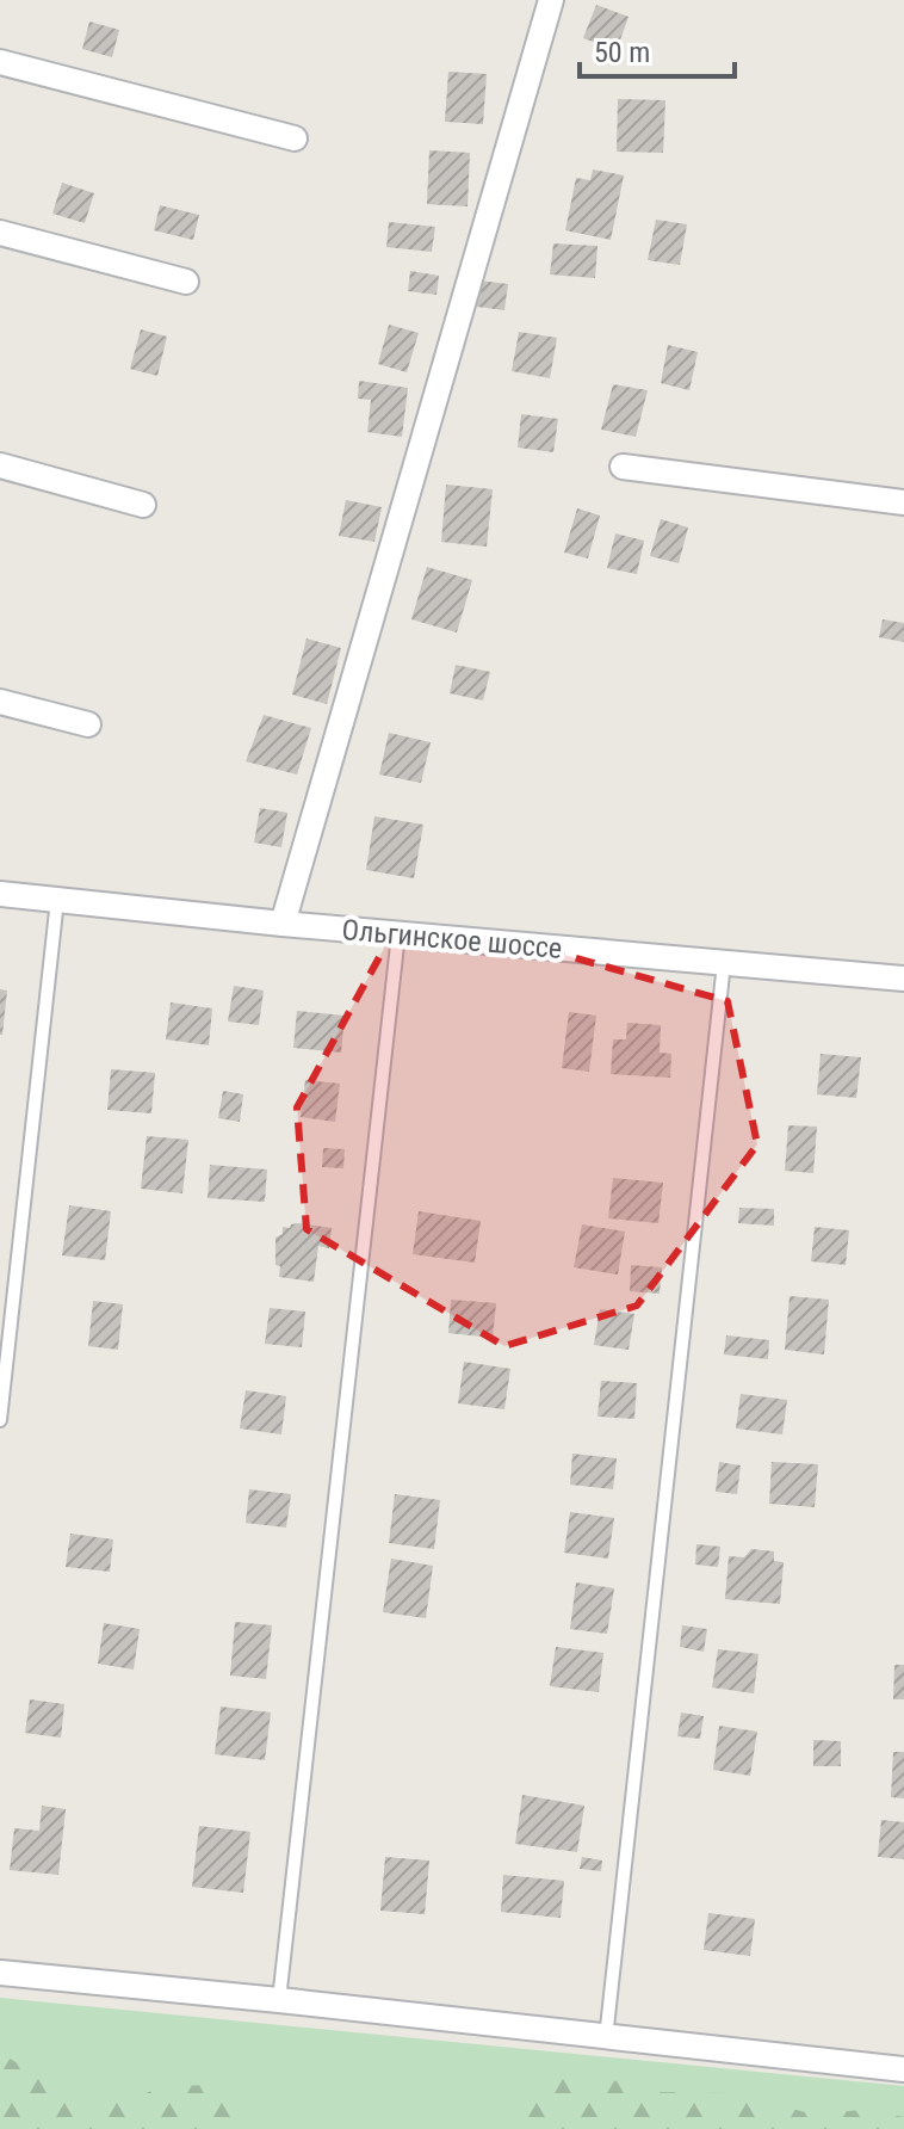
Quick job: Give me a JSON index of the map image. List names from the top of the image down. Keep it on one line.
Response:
{"streets":{"street":["Ольгинское шоссе"]},"scale_bar":"50 m"}
